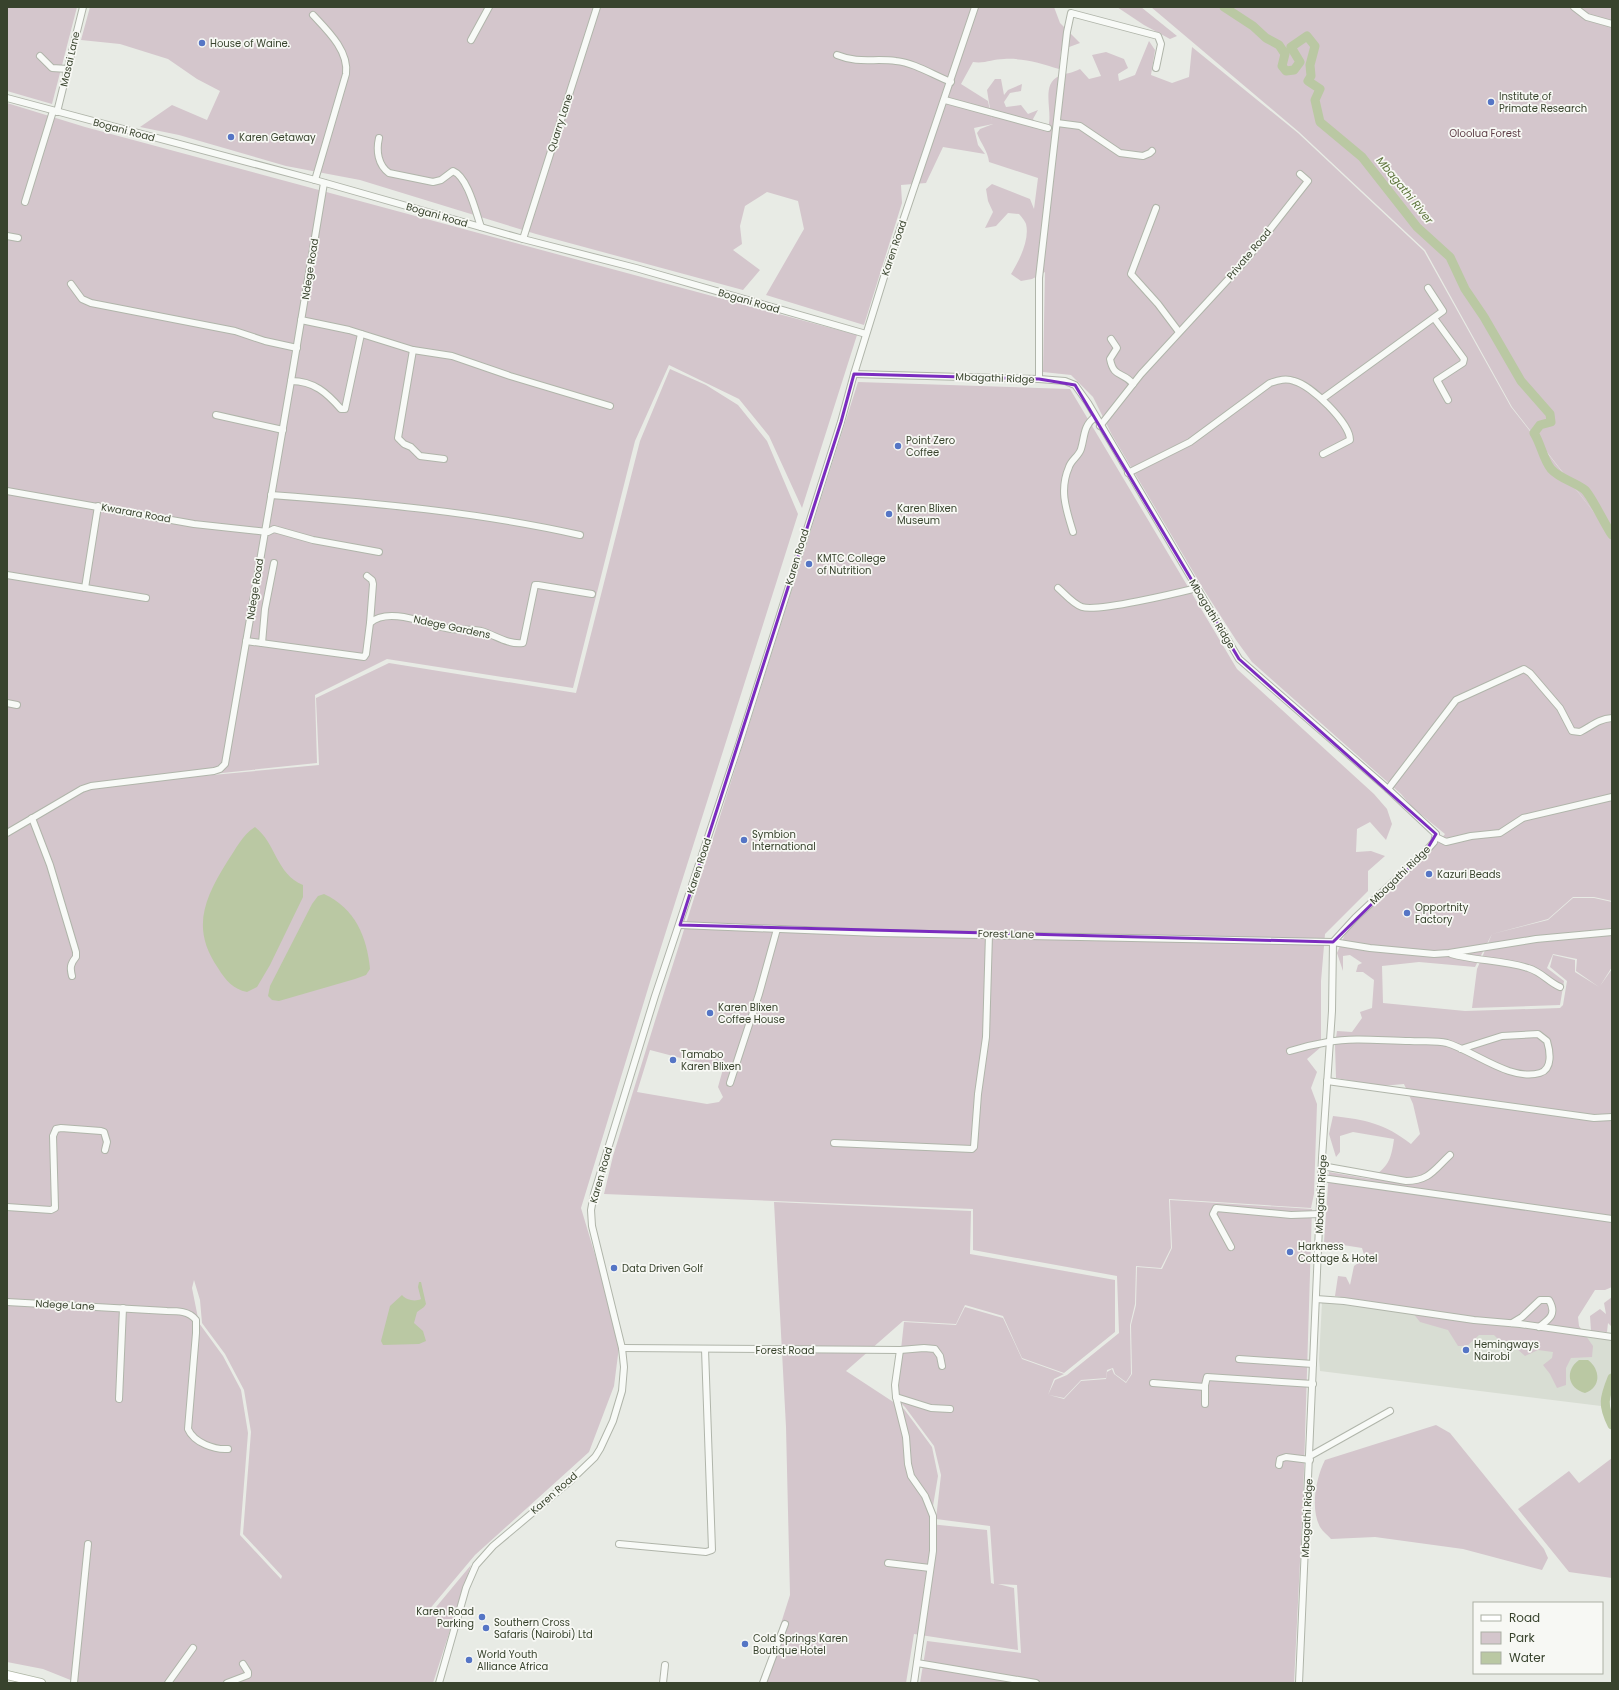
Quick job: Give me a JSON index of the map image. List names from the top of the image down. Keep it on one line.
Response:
{"streets":{"street":["Masai Lane","Quarry Lane","Bogani Road","Karen Road","Private Road","Ndege Road","Mbagathi Ridge","Kwarara Road","Ndege Gardens","Forest Lane","Ndege Lane","Forest Road"]},"crossings":[["Masai Lane","Bogani Road"],["Quarry Lane","Bogani Road"],["Bogani Road","Karen Road"],["Bogani Road","Ndege Road"],["Karen Road","Mbagathi Ridge"],["Karen Road","Forest Lane"],["Karen Road","Forest Road"],["Private Road","Mbagathi Ridge"],["Ndege Road","Kwarara Road"],["Mbagathi Ridge","Forest Lane"]],"water":["Mbagathi River"],"parks":["Oloolua Forest"],"places":["House of Waine.","Institute of Primate Research","Karen Getaway","Point Zero Coffee","Karen Blixen Museum","KMTC College of Nutrition","Symbion International","Kazuri Beads","Opportnity Factory","Karen Blixen Coffee House","Tamabo Karen Blixen","Harkness Cottage & Hotel","Data Driven Golf","Hemingways Nairobi","Karen Road Parking","Southern Cross Safaris (Nairobi) Ltd","Cold Springs Karen Boutique Hotel","World Youth Alliance Africa"],"legend":["Road","Park","Water"]}
